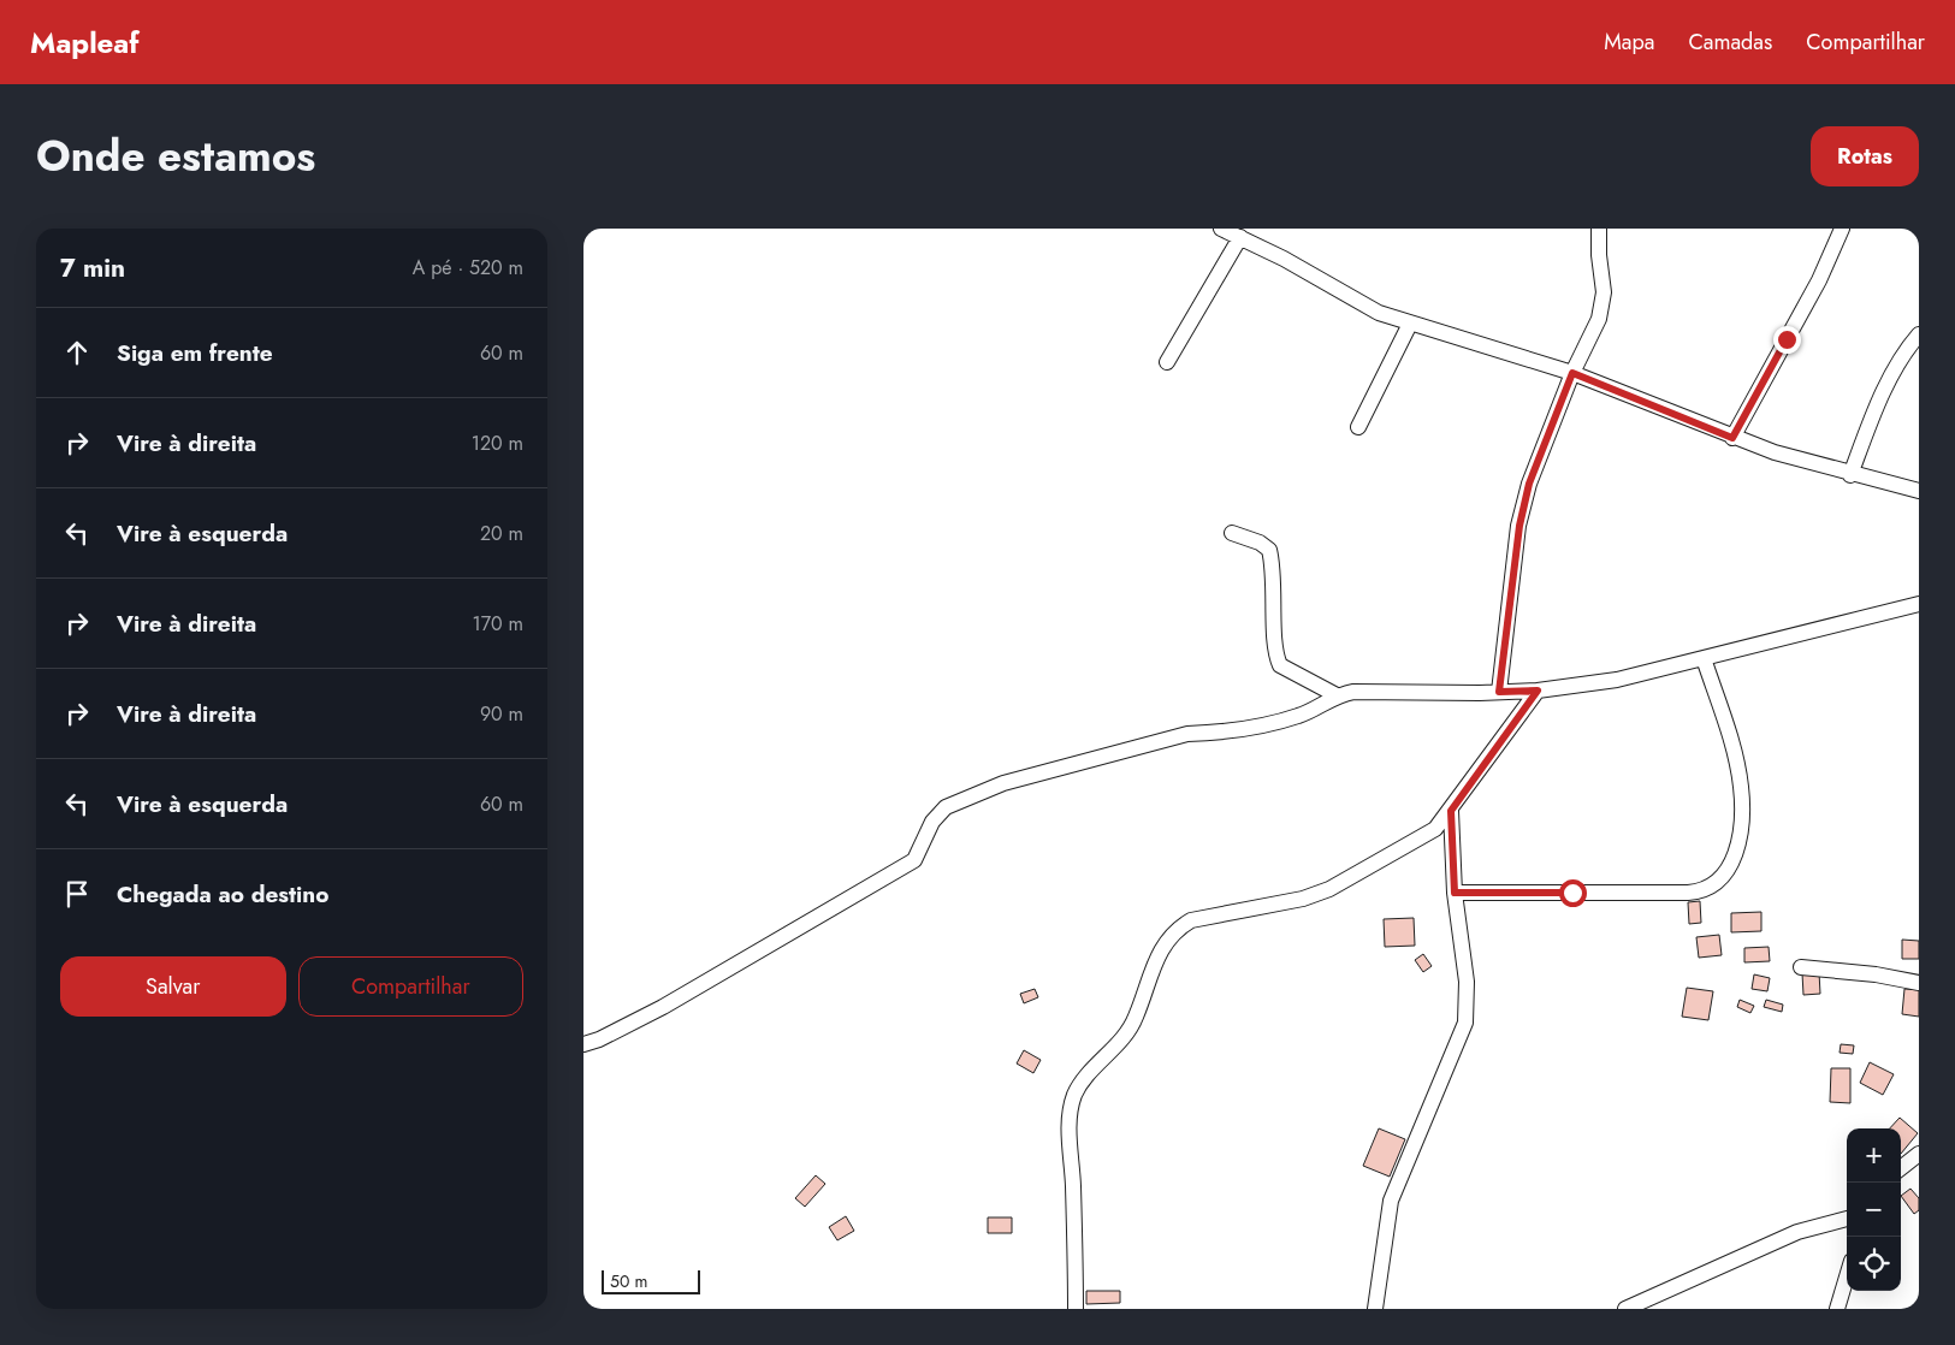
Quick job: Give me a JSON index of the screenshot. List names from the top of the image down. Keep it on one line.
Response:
{"scale_bar":"50 m","page":{"header":"Mapleaf","nav":["Mapa","Camadas","Compartilhar"],"title":"Onde estamos","buttons":["Rotas",["Salvar","Compartilhar"]],"heading":["7 min","A pé · 520 m"],"list":[["Siga em frente","60 m"],["Vire à direita","120 m"],["Vire à esquerda","20 m"],["Vire à direita","170 m"],["Vire à direita","90 m"],["Vire à esquerda","60 m"],"Chegada ao destino"],"map_buttons":["+","−"],"scale":"50 m"}}
